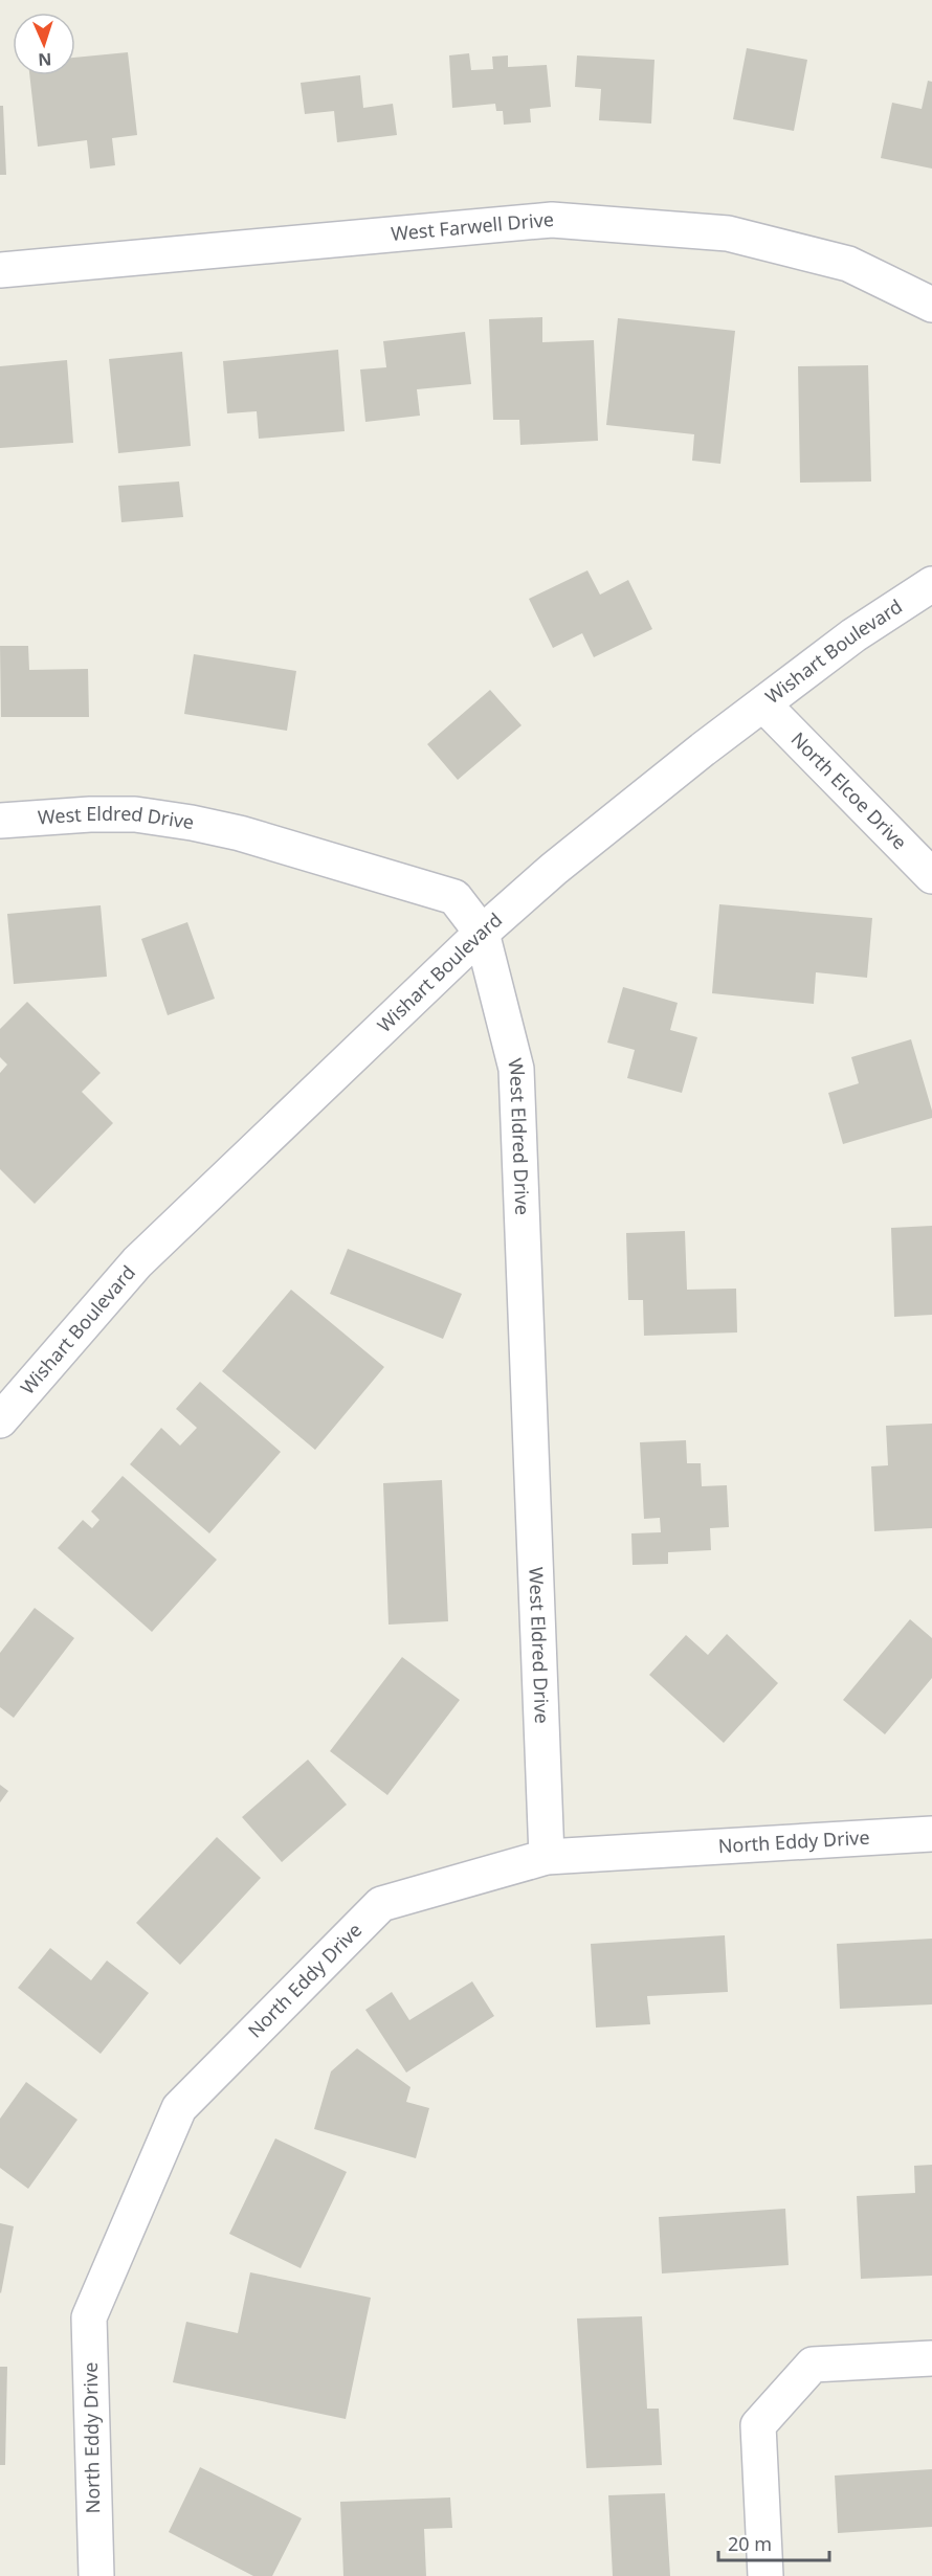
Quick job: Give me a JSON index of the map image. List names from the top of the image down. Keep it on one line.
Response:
{"streets":{"street":["West Farwell Drive","Wishart Boulevard","North Elcoe Drive","West Eldred Drive","North Eddy Drive"]},"crossings":[["Wishart Boulevard","North Elcoe Drive"],["Wishart Boulevard","West Eldred Drive"],["West Eldred Drive","North Eddy Drive"]],"scale_bar":"20 m","north":"bottom"}
